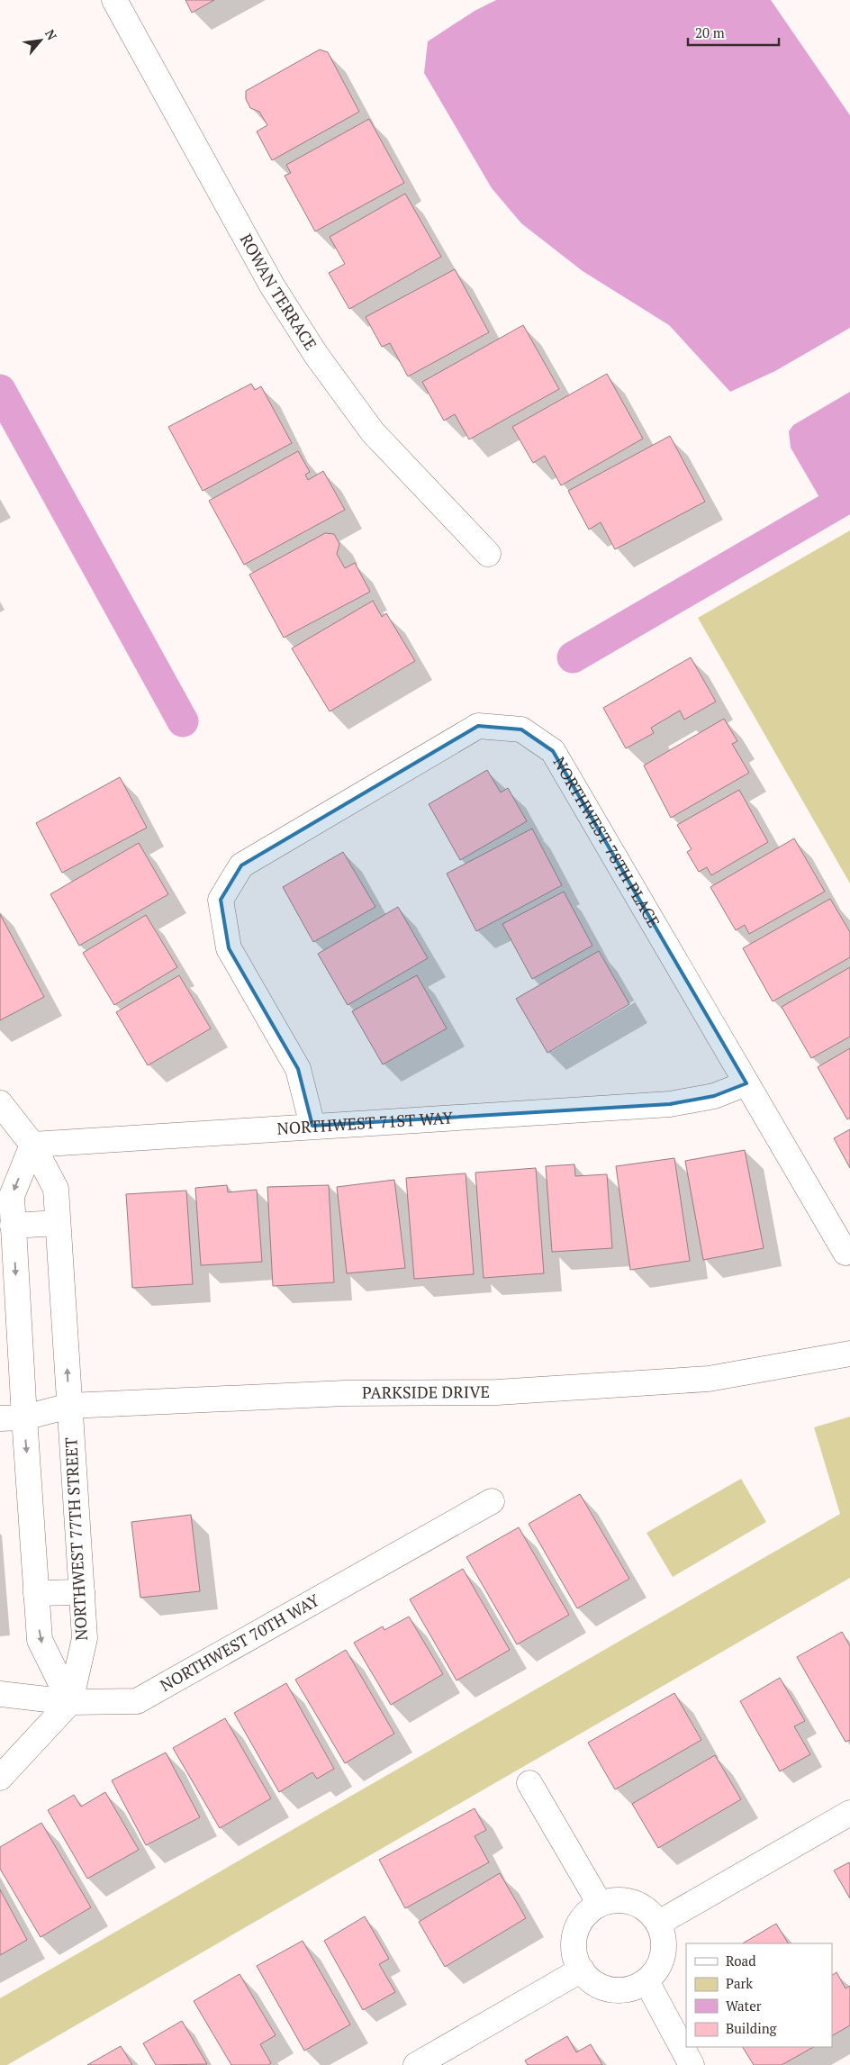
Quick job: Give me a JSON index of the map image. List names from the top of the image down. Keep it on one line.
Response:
{"streets":{"street":["ROWAN TERRACE","NORTHWEST 78TH PLACE","NORTHWEST 71ST WAY","PARKSIDE DRIVE","NORTHWEST 77TH STREET","NORTHWEST 70TH WAY"]},"crossings":[["NORTHWEST 78TH PLACE","NORTHWEST 71ST WAY"],["NORTHWEST 71ST WAY","NORTHWEST 77TH STREET"],["PARKSIDE DRIVE","NORTHWEST 77TH STREET"],["NORTHWEST 77TH STREET","NORTHWEST 70TH WAY"]],"legend":["Road","Park","Water","Building"],"scale_bar":"20 m","north":"top right"}
